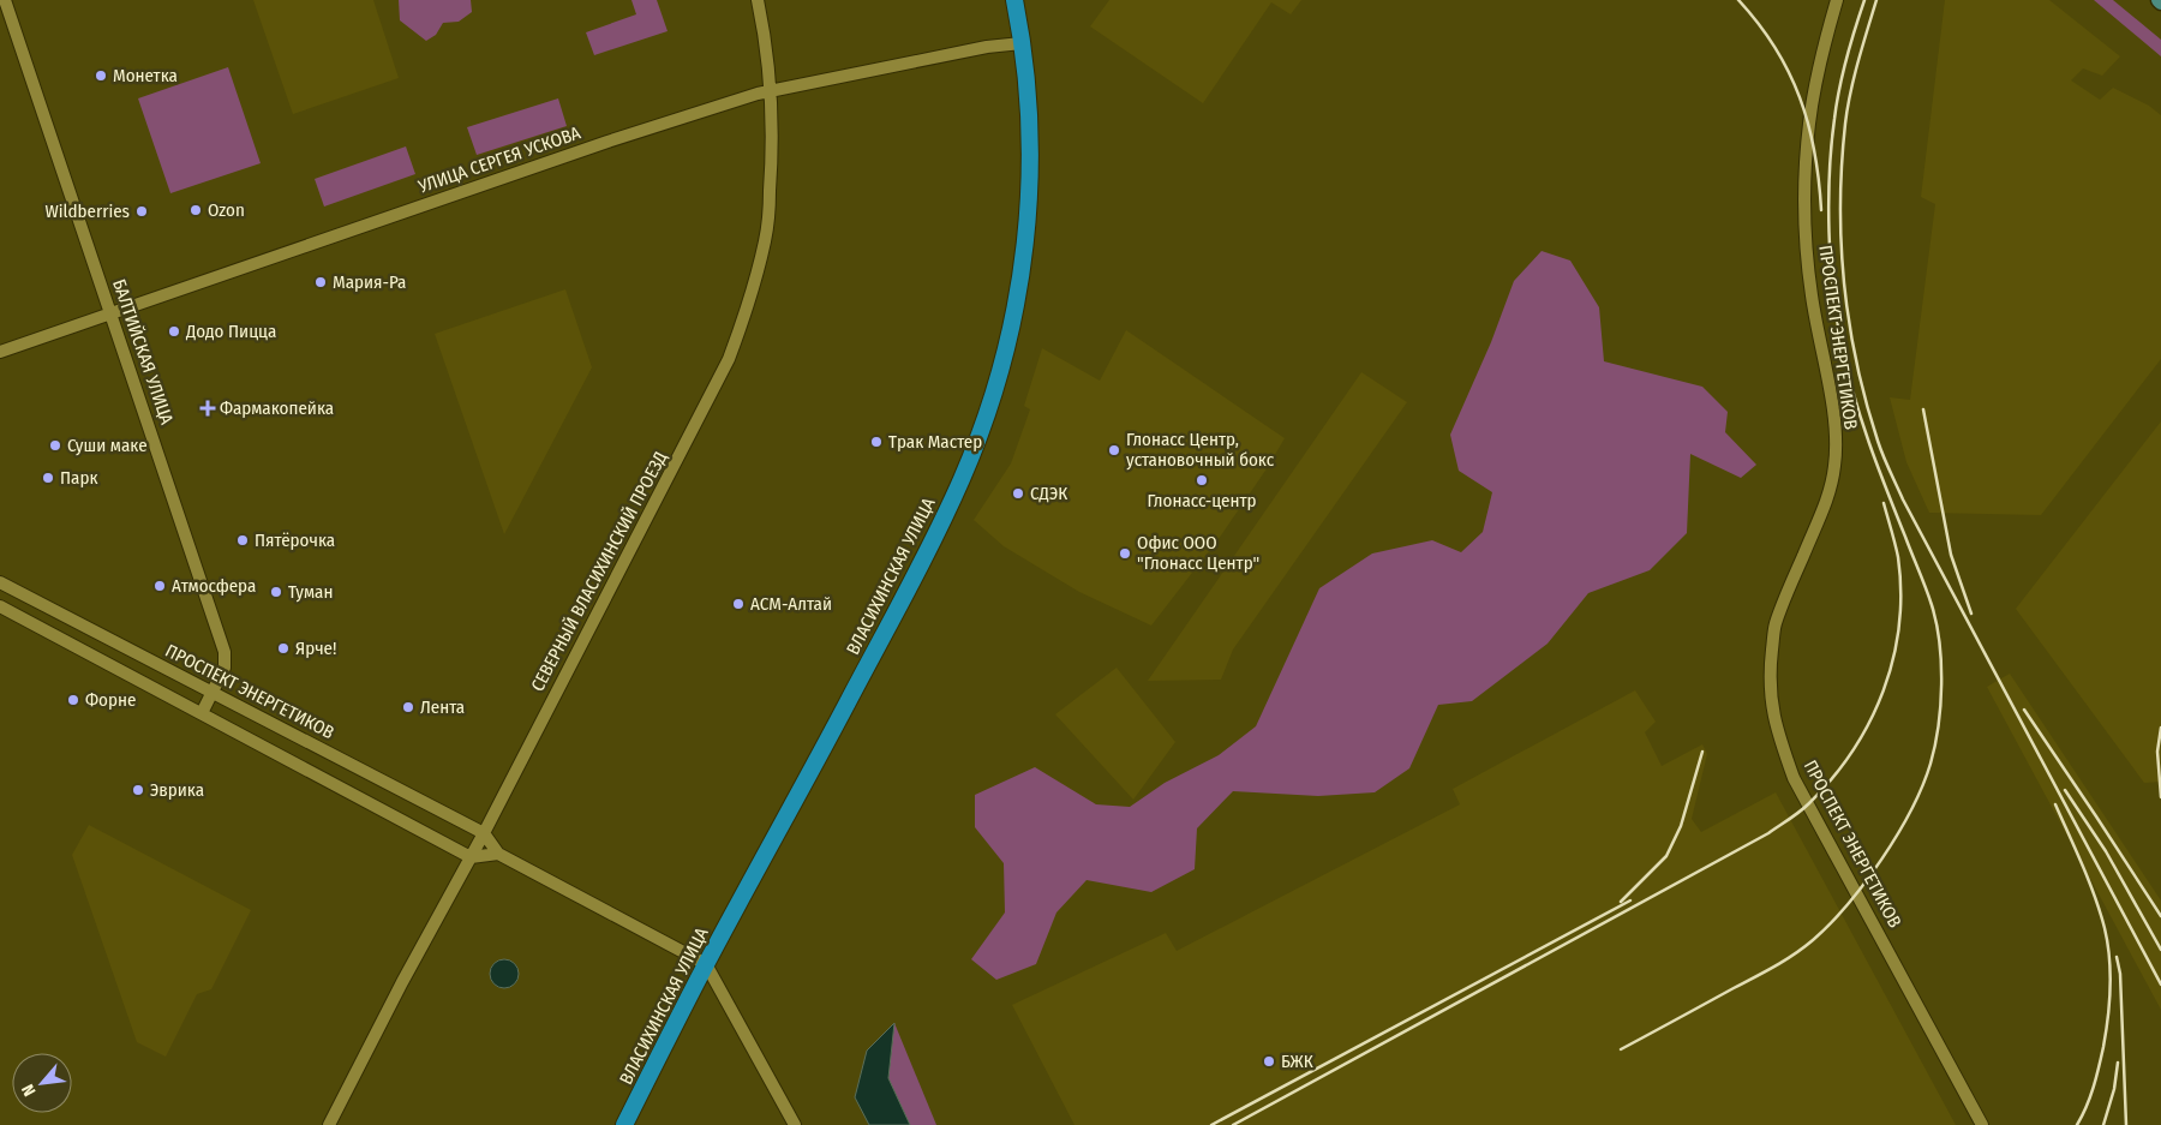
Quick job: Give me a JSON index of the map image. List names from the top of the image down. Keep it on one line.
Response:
{"streets":{"highway":["ВЛАСИХИНСКАЯ УЛИЦА"],"street":["УЛИЦА СЕРГЕЯ УСКОВА","ПРОСПЕКТ ЭНЕРГЕТИКОВ","БАЛТИЙСКАЯ УЛИЦА","СЕВЕРНЫЙ ВЛАСИХИНСКИЙ ПРОЕЗД"]},"crossings":[["УЛИЦА СЕРГЕЯ УСКОВА","БАЛТИЙСКАЯ УЛИЦА"],["УЛИЦА СЕРГЕЯ УСКОВА","СЕВЕРНЫЙ ВЛАСИХИНСКИЙ ПРОЕЗД"],["УЛИЦА СЕРГЕЯ УСКОВА","ВЛАСИХИНСКАЯ УЛИЦА"],["ПРОСПЕКТ ЭНЕРГЕТИКОВ","БАЛТИЙСКАЯ УЛИЦА"],["ПРОСПЕКТ ЭНЕРГЕТИКОВ","СЕВЕРНЫЙ ВЛАСИХИНСКИЙ ПРОЕЗД"]],"places":{"other":["Монетка","Ozon","Wildberries","Мария-Ра","Додо Пицца","Трак Мастер","Суши маке","Глонасс Центр, установочный бокс","Парк","Глонасс-центр","СДЭК","Пятёрочка","Офис ООО \"Глонасс Центр\"","Атмосфера","Туман","АСМ-Алтай","Ярче!","Форне","Лента","Эврика","БЖК"],"health":["Фармакопейка"]},"north":"bottom left"}
